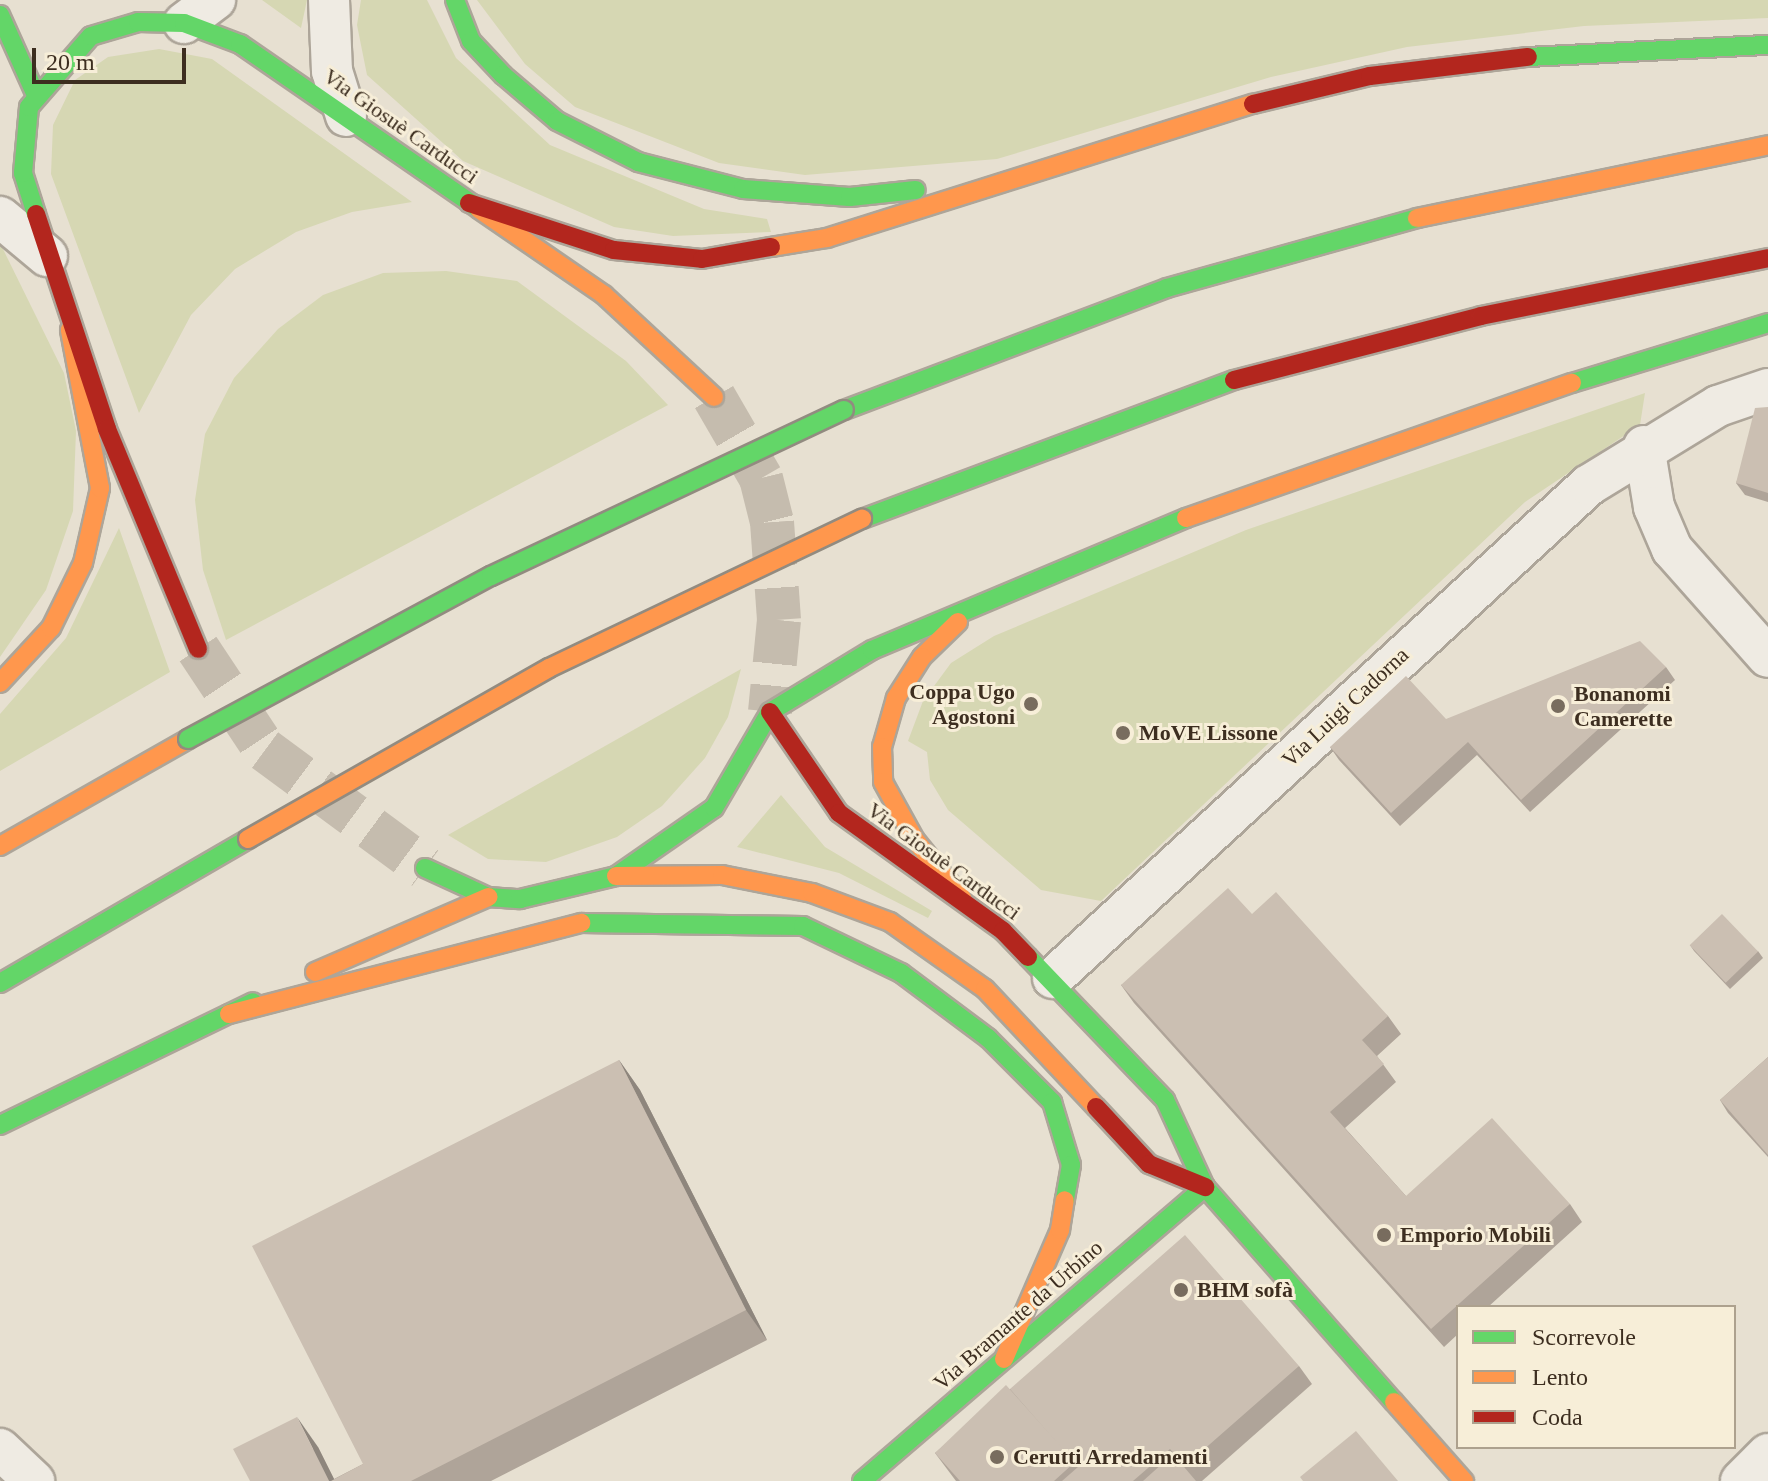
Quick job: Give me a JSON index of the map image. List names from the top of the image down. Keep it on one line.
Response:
{"streets":{"main road":["Via Giosuè Carducci","Via Bramante da Urbino"],"street":["Via Luigi Cadorna"]},"crossings":[["Via Giosuè Carducci","Via Luigi Cadorna"],["Via Giosuè Carducci","Via Bramante da Urbino"]],"places":["Coppa Ugo Agostoni","Bonanomi Camerette","MoVE Lissone","Emporio Mobili","BHM sofà","Cerutti Arredamenti"],"legend":["Scorrevole","Lento","Coda"],"scale_bar":"20 m"}
